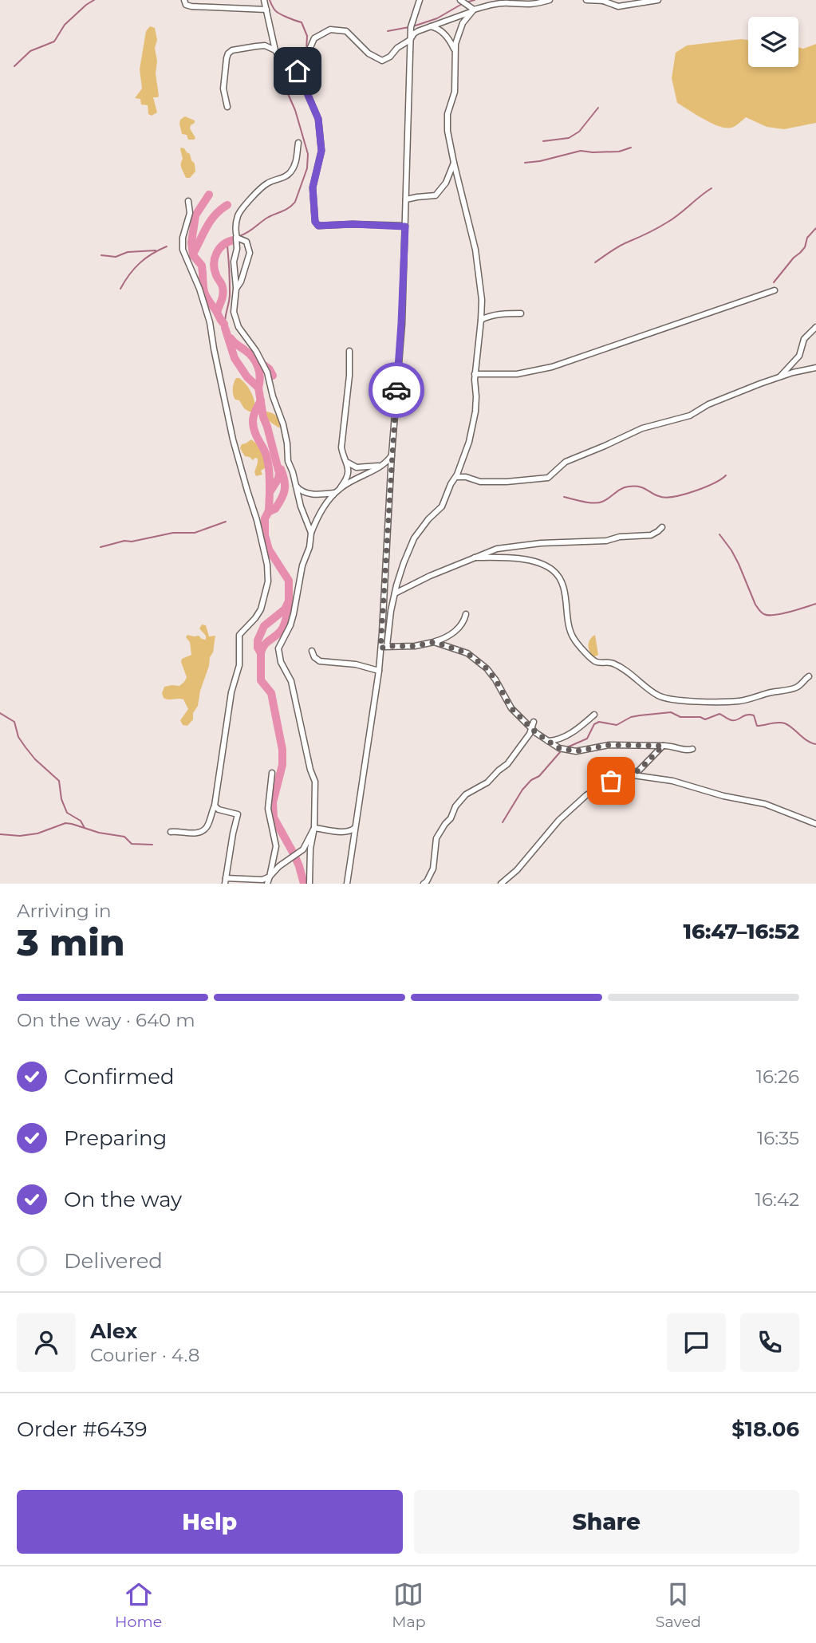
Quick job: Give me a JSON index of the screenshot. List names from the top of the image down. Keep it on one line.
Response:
{"page":{"heading":["3 min","Arriving in","16:47–16:52"],"panel":["Alex","Courier · 4.8","Order #6439","$18.06"],"bar":"On the way · 640 m","list":[["Confirmed","16:26"],["Preparing","16:35"],["On the way","16:42"],"Delivered"],"buttons":["Help","Share"],"tabs":["Home","Map","Saved"]}}
